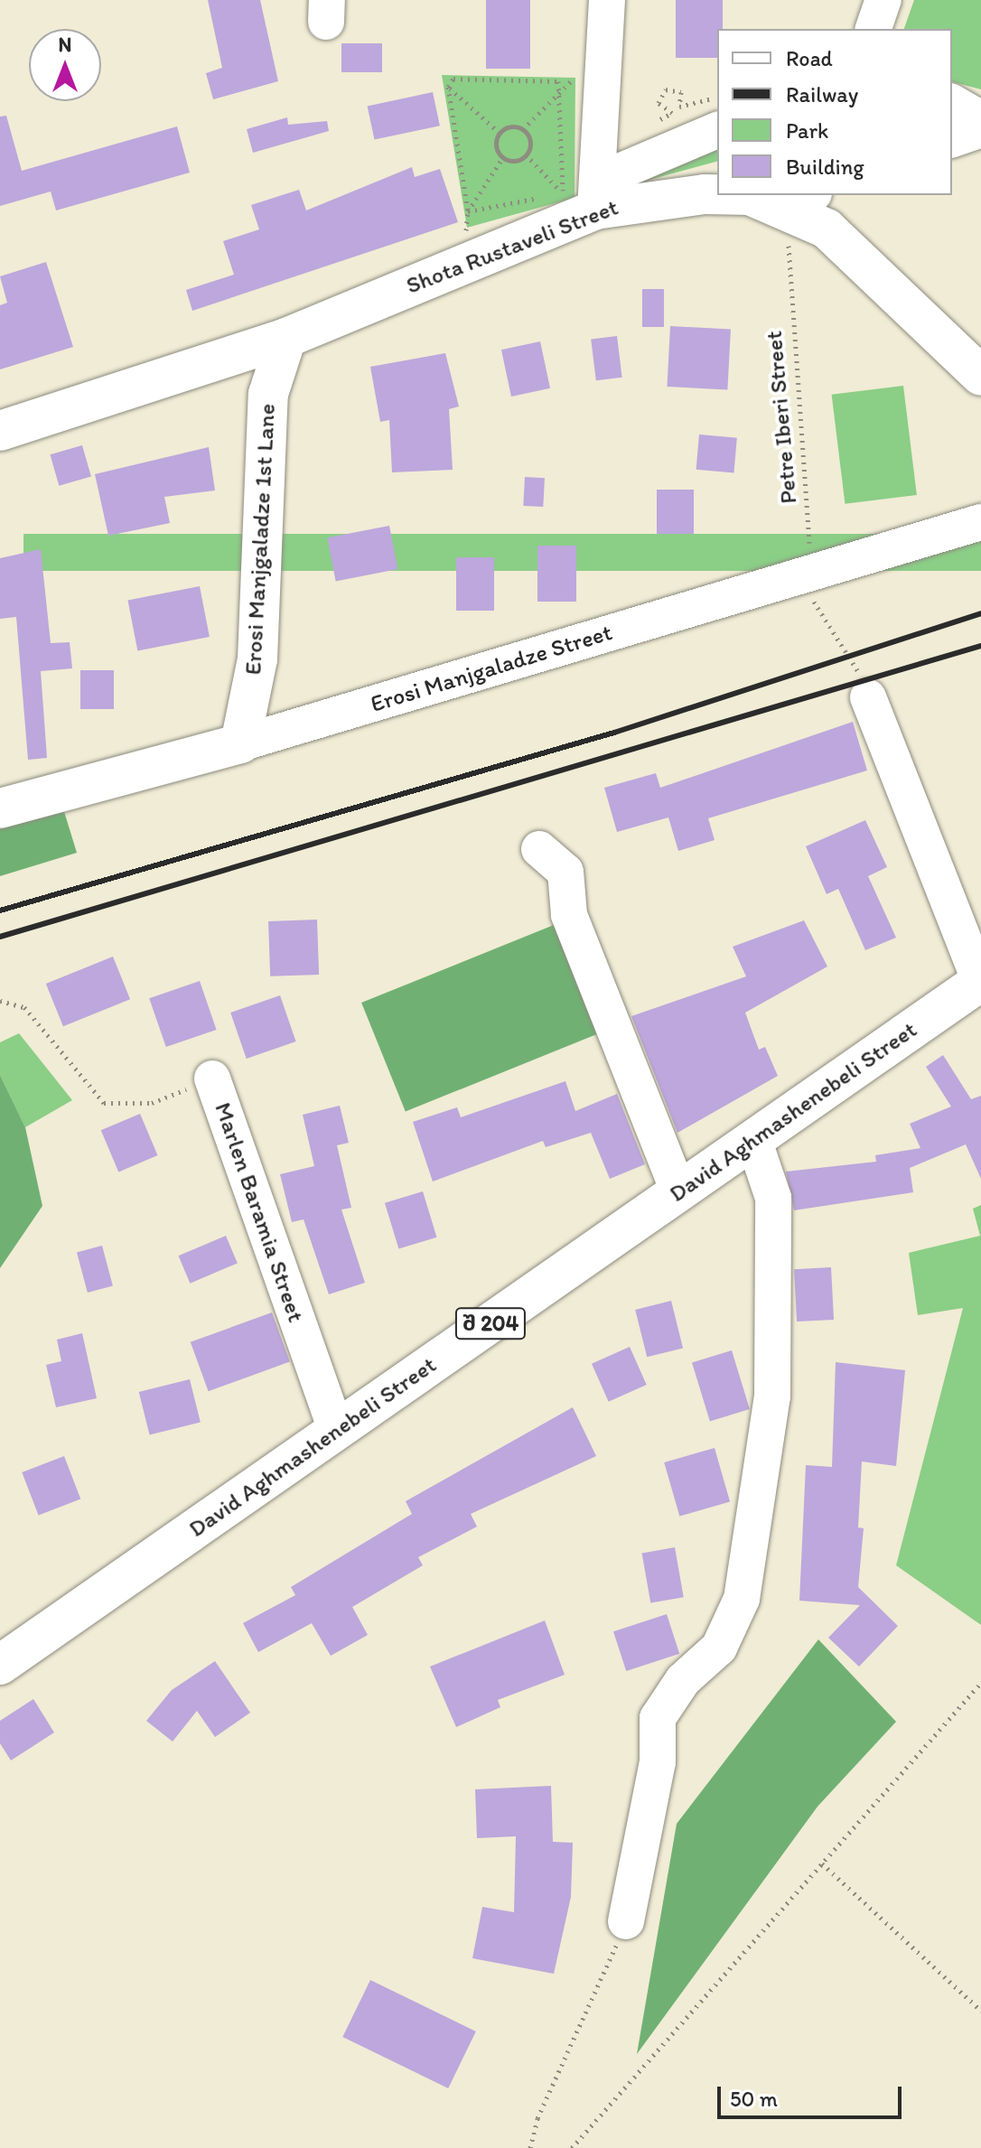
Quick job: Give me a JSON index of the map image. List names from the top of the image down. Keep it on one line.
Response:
{"streets":{"main road":["Shota Rustaveli Street","Erosi Manjgaladze 1st Lane","Erosi Manjgaladze Street","David Aghmashenebeli Street","შ 204"],"street":["Marlen Baramia Street"],"path":["Petre Iberi Street"]},"crossings":[["Shota Rustaveli Street","Erosi Manjgaladze 1st Lane"],["Petre Iberi Street","Erosi Manjgaladze Street"],["Erosi Manjgaladze 1st Lane","Erosi Manjgaladze Street"],["David Aghmashenebeli Street","Marlen Baramia Street"]],"legend":["Road","Railway","Park","Building"],"scale_bar":"50 m","north":"top"}
